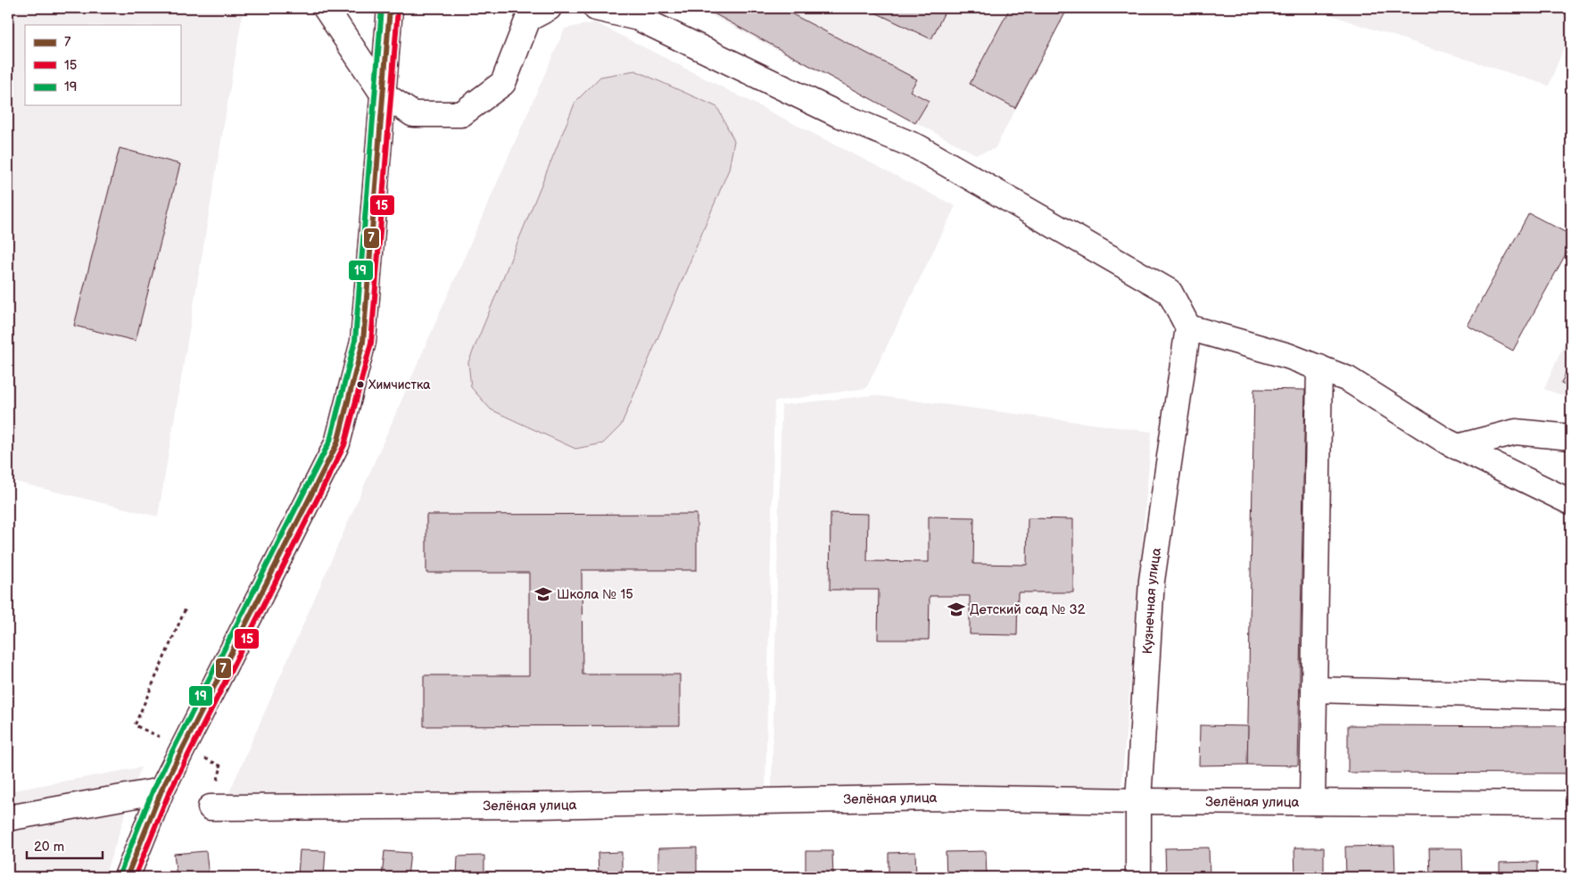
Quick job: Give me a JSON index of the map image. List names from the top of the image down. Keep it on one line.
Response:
{"streets":{"street":["Кузнечная улица","Зелёная улица"]},"crossings":[["Кузнечная улица","Зелёная улица"]],"places":{"other":["Химчистка"],"school or university":["Школа № 15","Детский сад № 32"]},"lines":["transit line 7","transit line 19","transit line 15"],"legend":["7","15","19"],"scale_bar":"20 m"}
